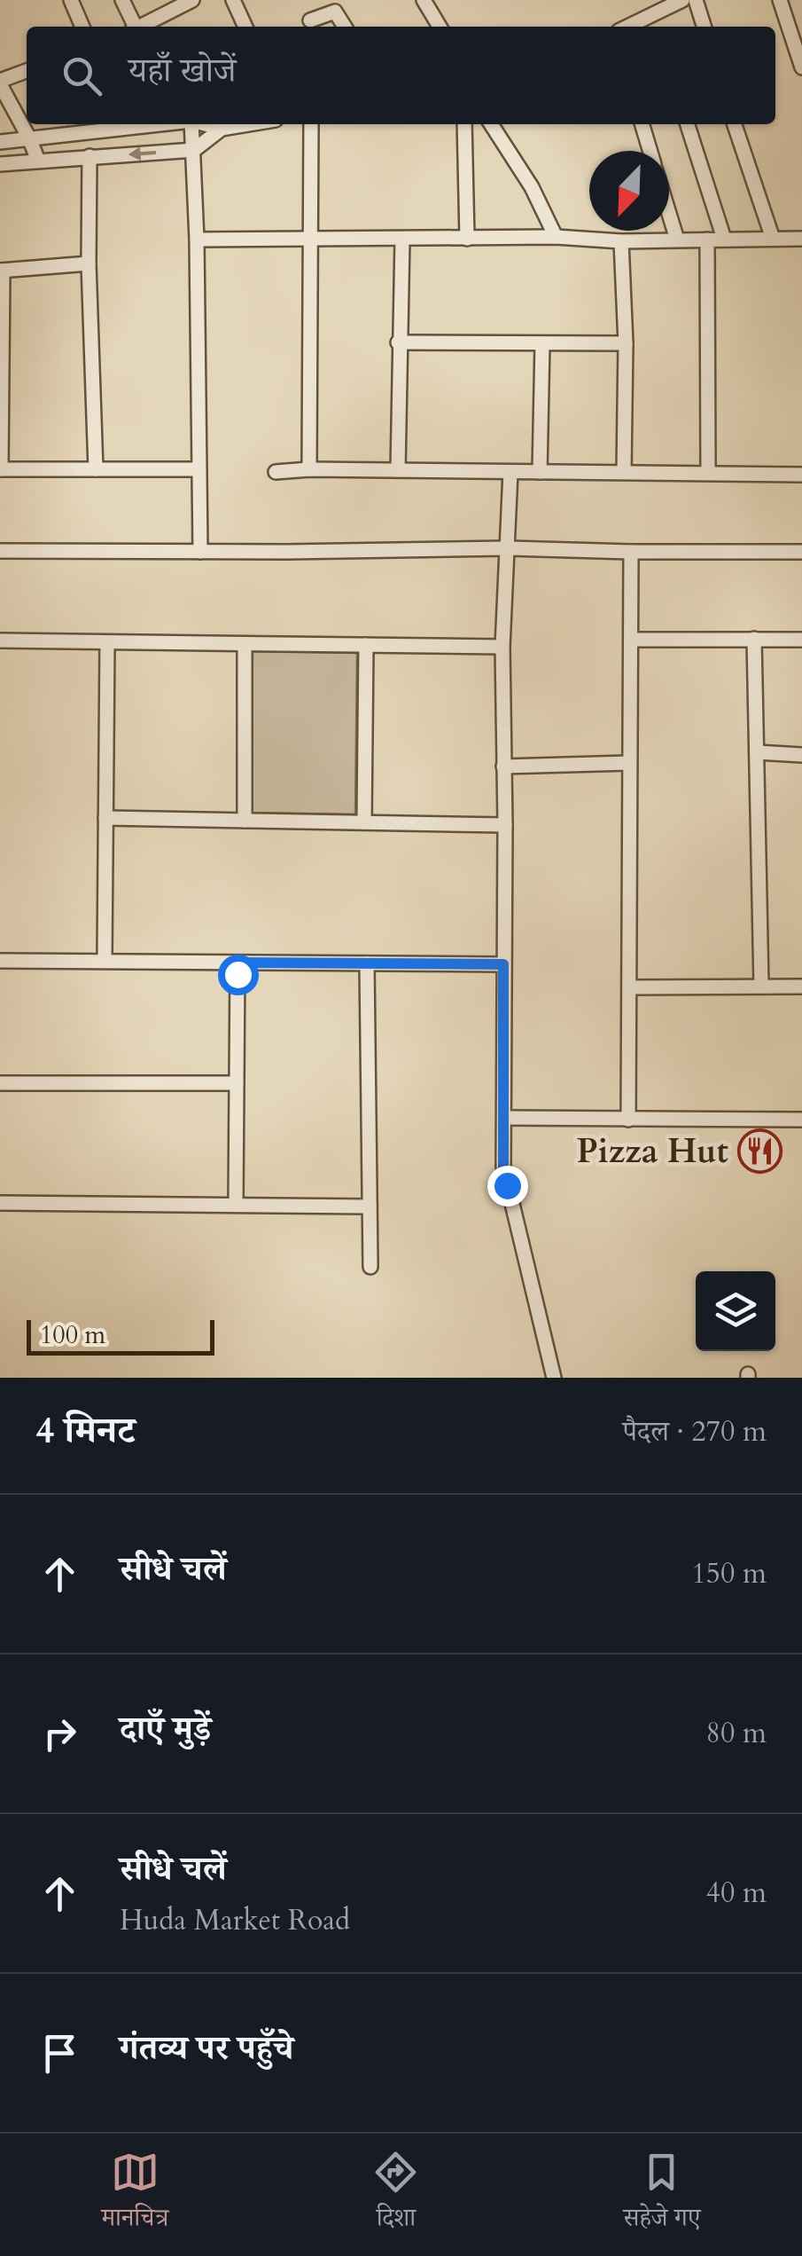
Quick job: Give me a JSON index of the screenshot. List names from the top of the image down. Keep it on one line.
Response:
{"places":{"restaurant":["Pizza Hut"]},"scale_bar":"100 m","north":"bottom left","page":{"search":"यहाँ खोजें","scale":"100 m","heading":["4 मिनट","पैदल · 270 m"],"list":[["सीधे चलें","150 m"],["दाएँ मुड़ें","80 m"],["सीधे चलें","Huda Market Road","40 m"],"गंतव्य पर पहुँचे"],"nav":["मानचित्र","दिशा","सहेजे गए"]}}
